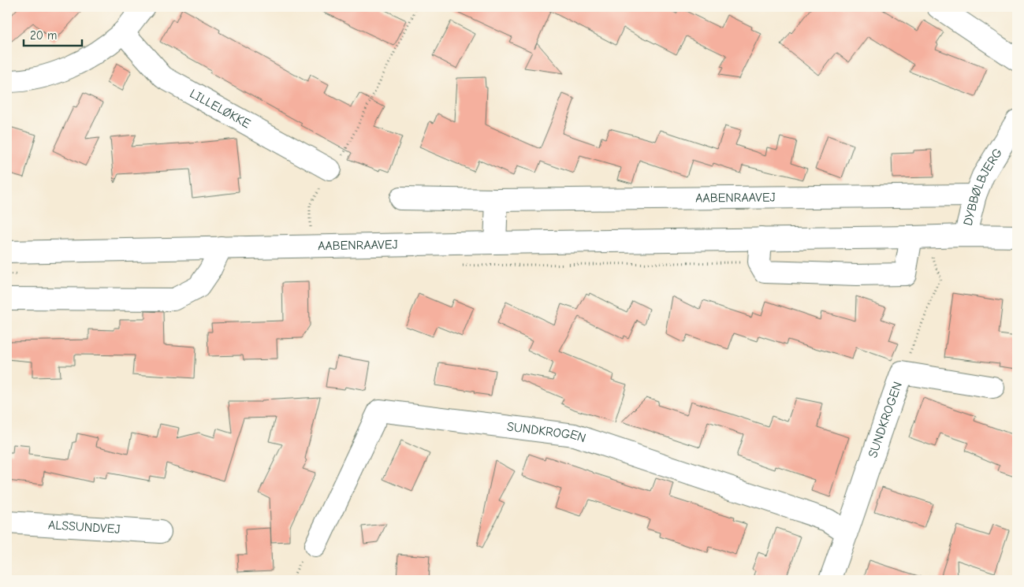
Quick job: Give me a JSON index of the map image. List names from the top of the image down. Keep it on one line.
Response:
{"streets":{"street":["LILLELØKKE","DYBBØLBJERG","AABENRAAVEJ","SUNDKROGEN","ALSSUNDVEJ"]},"crossings":[["DYBBØLBJERG","AABENRAAVEJ"]],"scale_bar":"20 m"}
